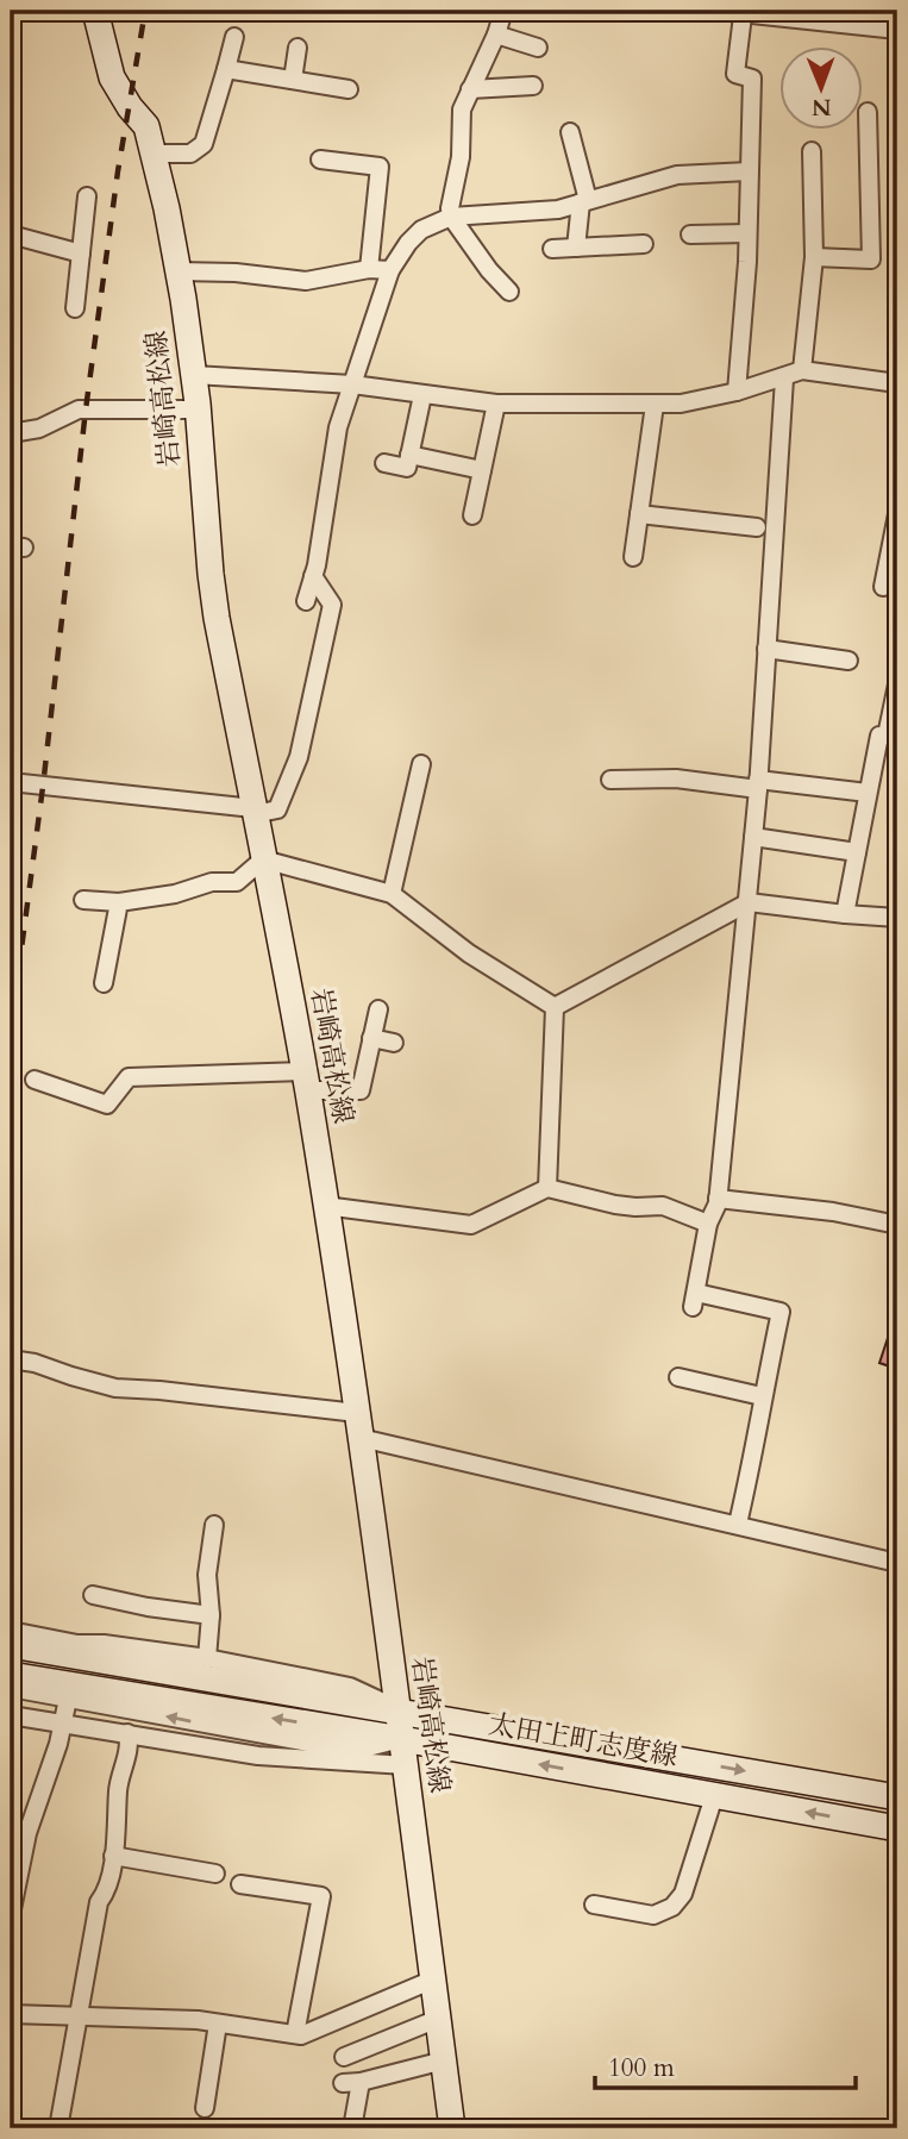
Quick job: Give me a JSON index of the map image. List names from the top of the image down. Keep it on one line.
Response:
{"streets":{"main road":["岩崎高松線","太田上町志度線"]},"crossings":[["岩崎高松線","太田上町志度線"]],"scale_bar":"100 m","north":"bottom"}
